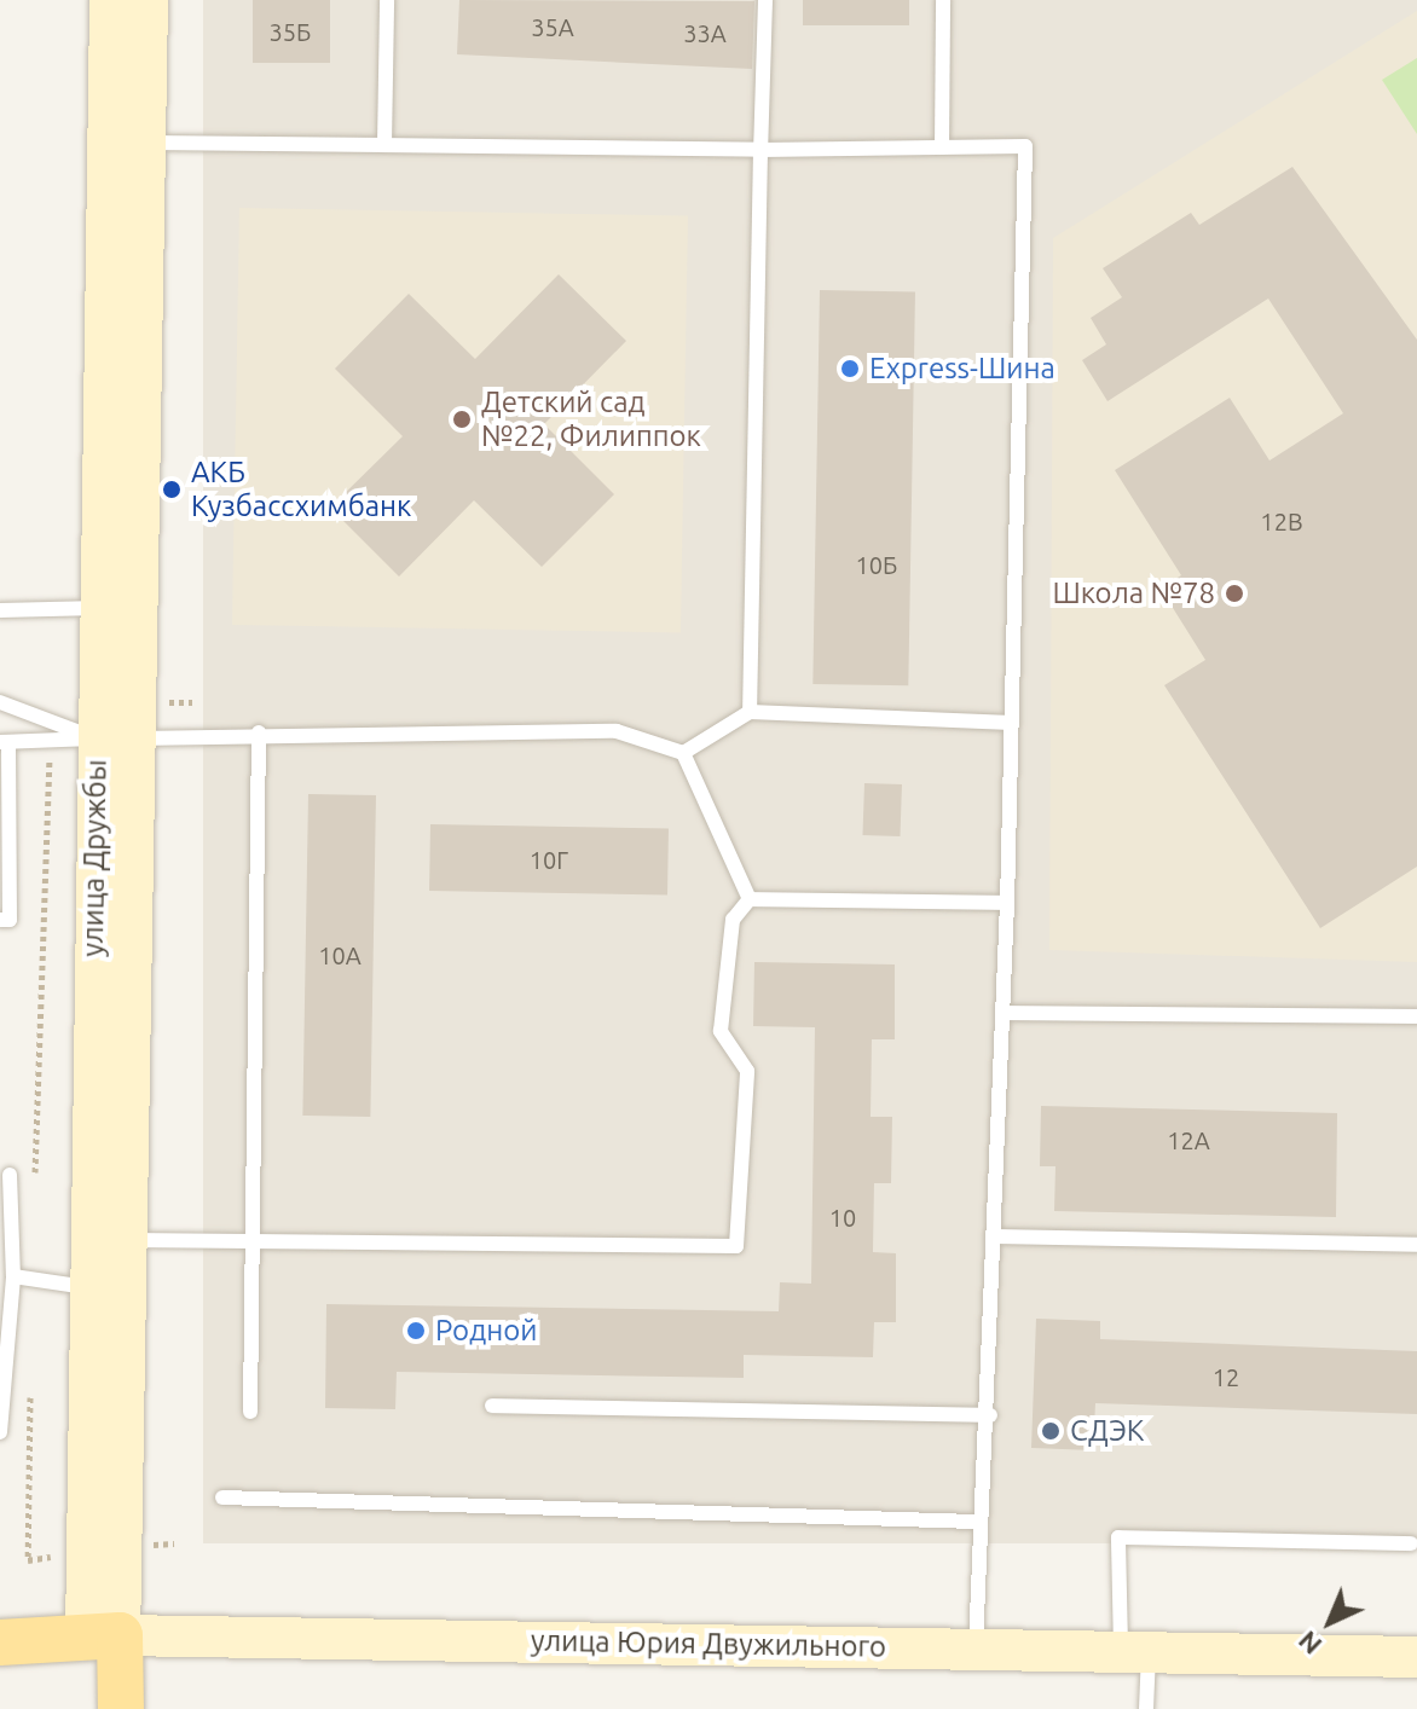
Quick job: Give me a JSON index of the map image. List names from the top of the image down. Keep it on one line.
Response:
{"streets":{"main road":["улица Дружбы","улица Юрия Двужильного"]},"crossings":[["улица Дружбы","улица Юрия Двужильного"]],"places":["Express-Шина","Детский сад №22, Филиппок","АКБ Кузбассхимбанк","Школа №78","Родной","СДЭК"],"house_numbers":["35А","35Б","33А","12В","10Б","10Г","10А","12А","10","12"],"north":"bottom left"}
